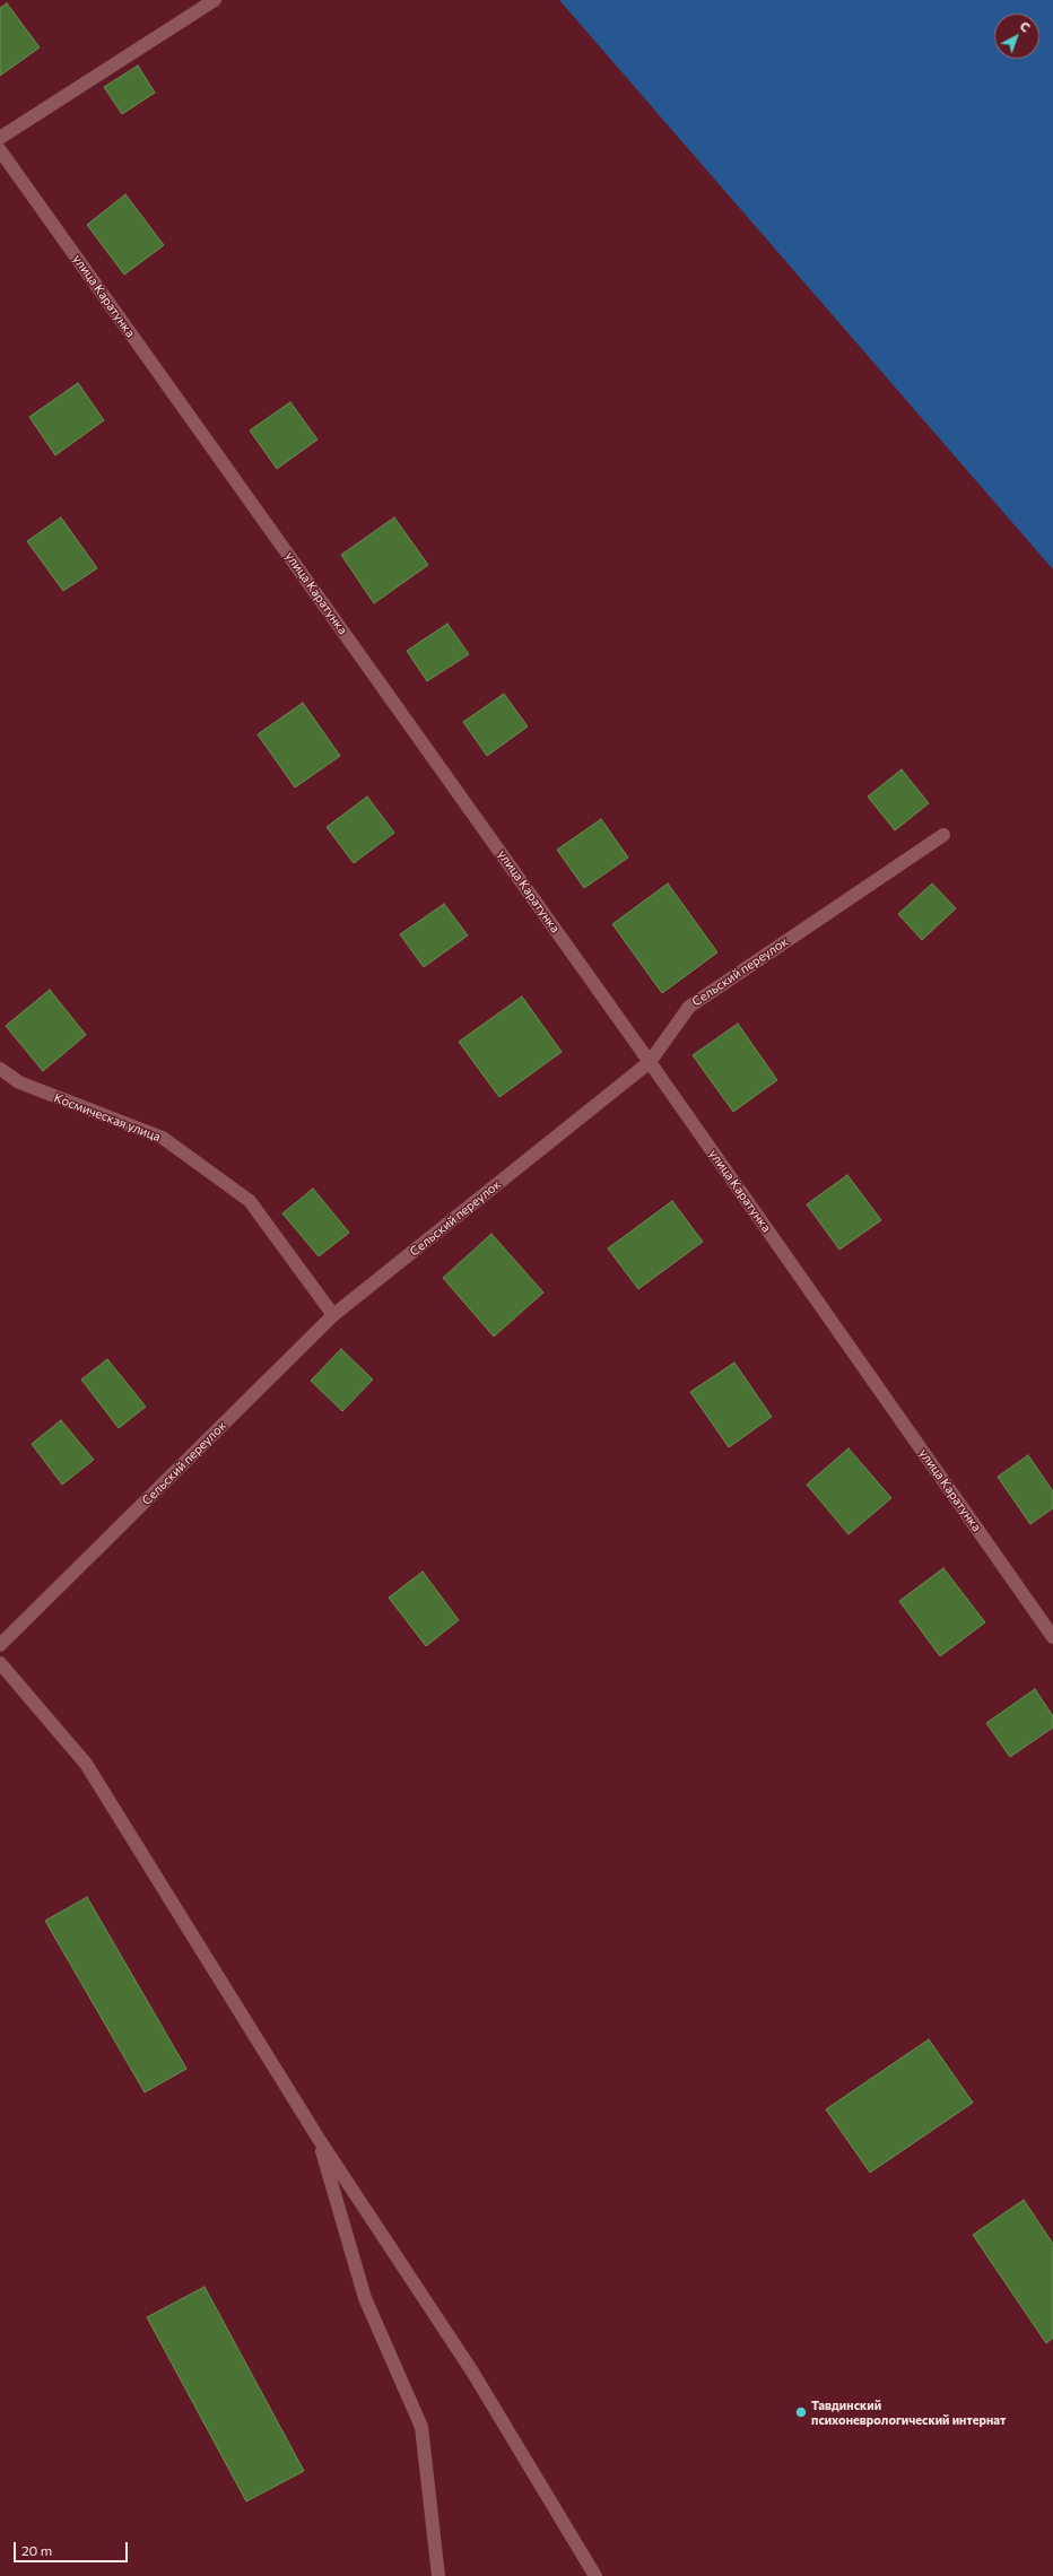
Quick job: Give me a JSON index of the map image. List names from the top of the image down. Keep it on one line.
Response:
{"streets":{"street":["улица Каратунка","Сельский переулок","Космическая улица"]},"crossings":[["улица Каратунка","Сельский переулок"],["Сельский переулок","Космическая улица"]],"places":["Тавдинский психоневрологический интернат"],"scale_bar":"20 m","north":"top right"}
